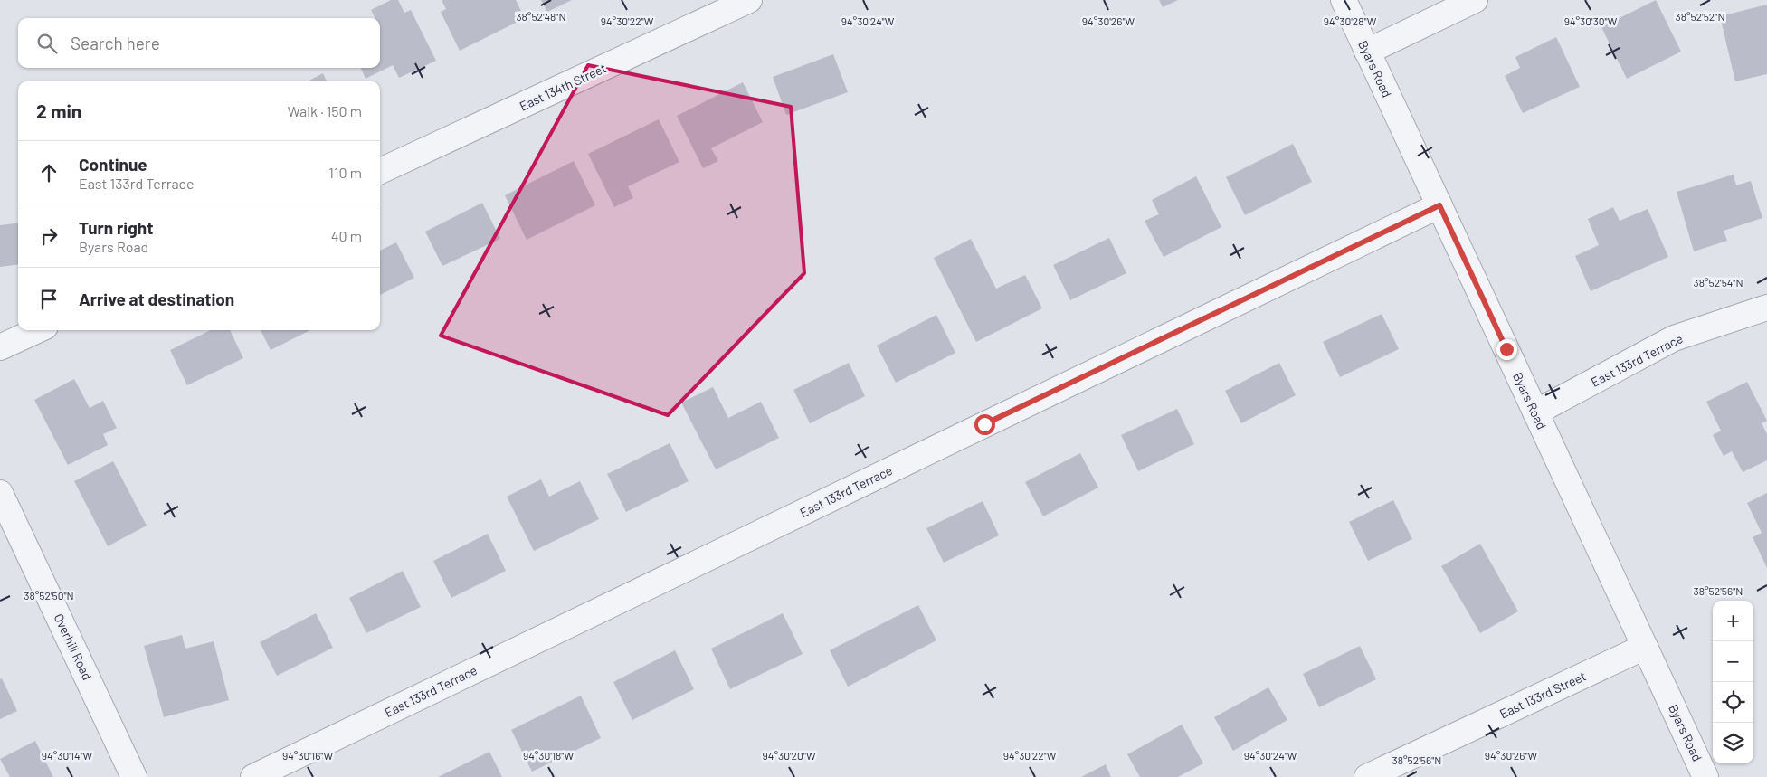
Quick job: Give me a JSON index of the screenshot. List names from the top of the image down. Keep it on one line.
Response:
{"streets":{"street":["Byars Road","East 134th Street","East 133rd Terrace","Overhill Road","East 133rd Street"]},"crossings":[["Byars Road","East 133rd Terrace"],["Byars Road","East 133rd Street"]],"page":{"search":"Search here","heading":["2 min","Walk · 150 m"],"list":[["Continue","East 133rd Terrace","110 m"],["Turn right","Byars Road","40 m"],"Arrive at destination"],"map_buttons":["+","−"]},"coordinates":["38°52'48\"N","38°52'52\"N","94°30'22\"W","94°30'24\"W","94°30'26\"W","94°30'28\"W","94°30'30\"W","38°52'54\"N","38°52'56\"N","38°52'50\"N","94°30'14\"W","94°30'16\"W","94°30'18\"W","94°30'20\"W"]}
